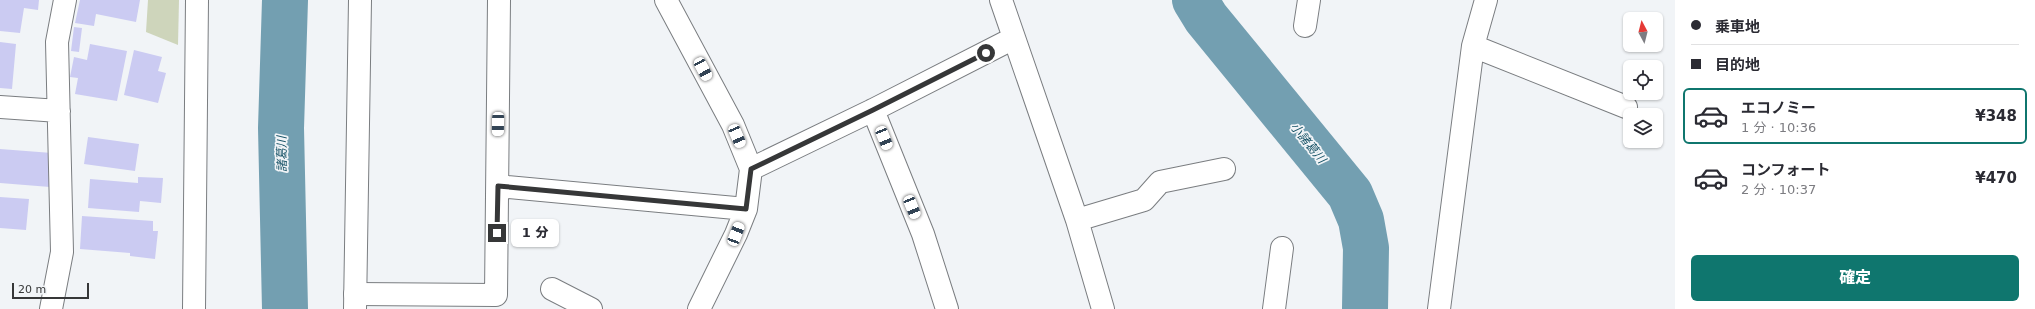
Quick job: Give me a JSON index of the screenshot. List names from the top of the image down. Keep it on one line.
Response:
{"water":["小諸葛川","諸葛川"],"scale_bar":"20 m","north":"top","page":{"banner":["乗車地","目的地"],"list":[{"name":"エコノミー","note":"1 分 · 10:36","value":"¥348"},{"name":"コンフォート","note":"2 分 · 10:37","value":"¥470"}],"bubble":"1 分","buttons":"確定","scale":"20 m"}}
